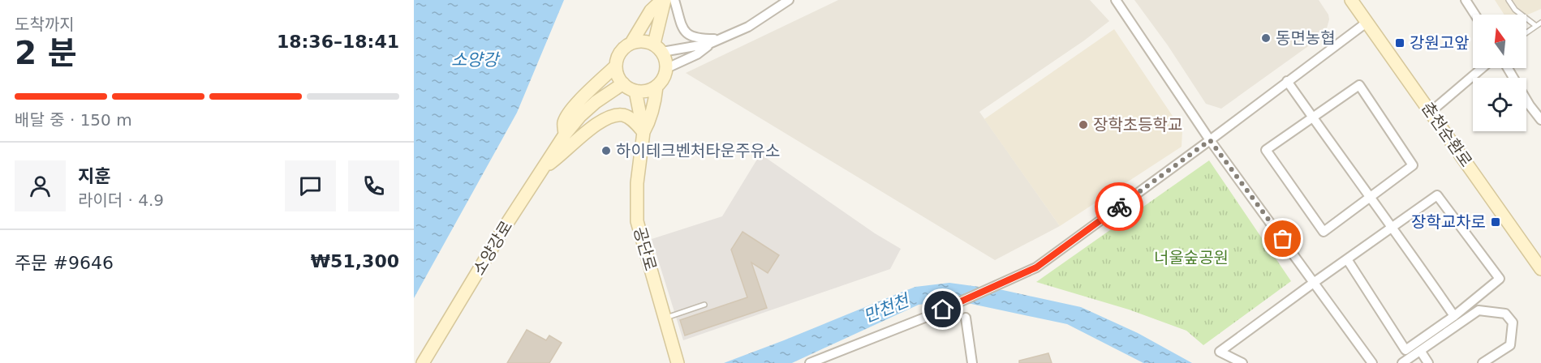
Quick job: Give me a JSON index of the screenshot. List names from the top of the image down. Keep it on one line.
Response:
{"streets":{"street":["춘천순환로","소양강로","공단로"]},"crossings":[["소양강로","공단로"]],"water":["소양강","만천천"],"parks":["너울숲공원"],"places":{"other":["동면농협","장학초등학교","하이테크벤처타운주유소"],"transit":["강원고앞","장학교차로"]},"north":"top","page":{"heading":["2 분","도착까지","18:36–18:41"],"panel":["지훈","라이더 · 4.9","주문 #9646","₩51,300"],"bar":"배달 중 · 150 m"}}
